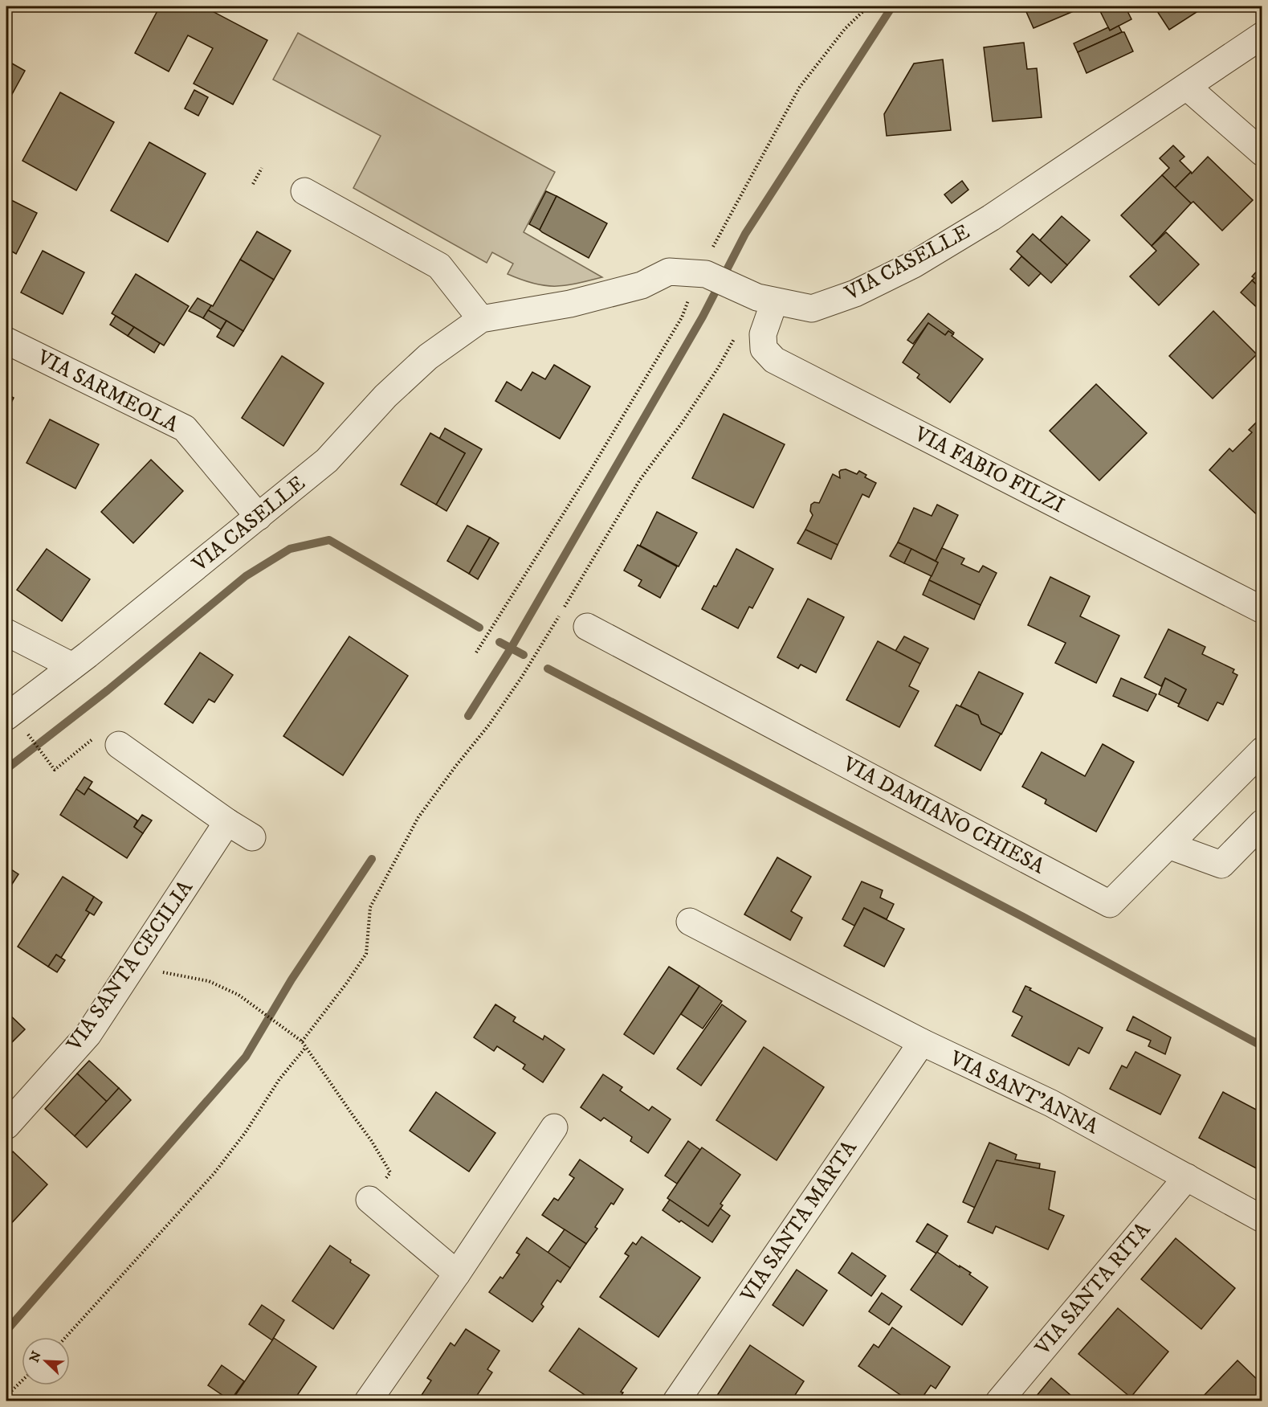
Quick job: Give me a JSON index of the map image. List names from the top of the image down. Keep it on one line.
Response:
{"streets":{"street":["VIA CASELLE","VIA SARMEOLA","VIA FABIO FILZI","VIA DAMIANO CHIESA","VIA SANTA CECILIA","VIA SANT'ANNA","VIA SANTA MARTA","VIA SANTA RITA"]},"crossings":[["VIA CASELLE","VIA SARMEOLA"],["VIA CASELLE","VIA FABIO FILZI"],["VIA SANT'ANNA","VIA SANTA MARTA"],["VIA SANT'ANNA","VIA SANTA RITA"]],"north":"top left"}
